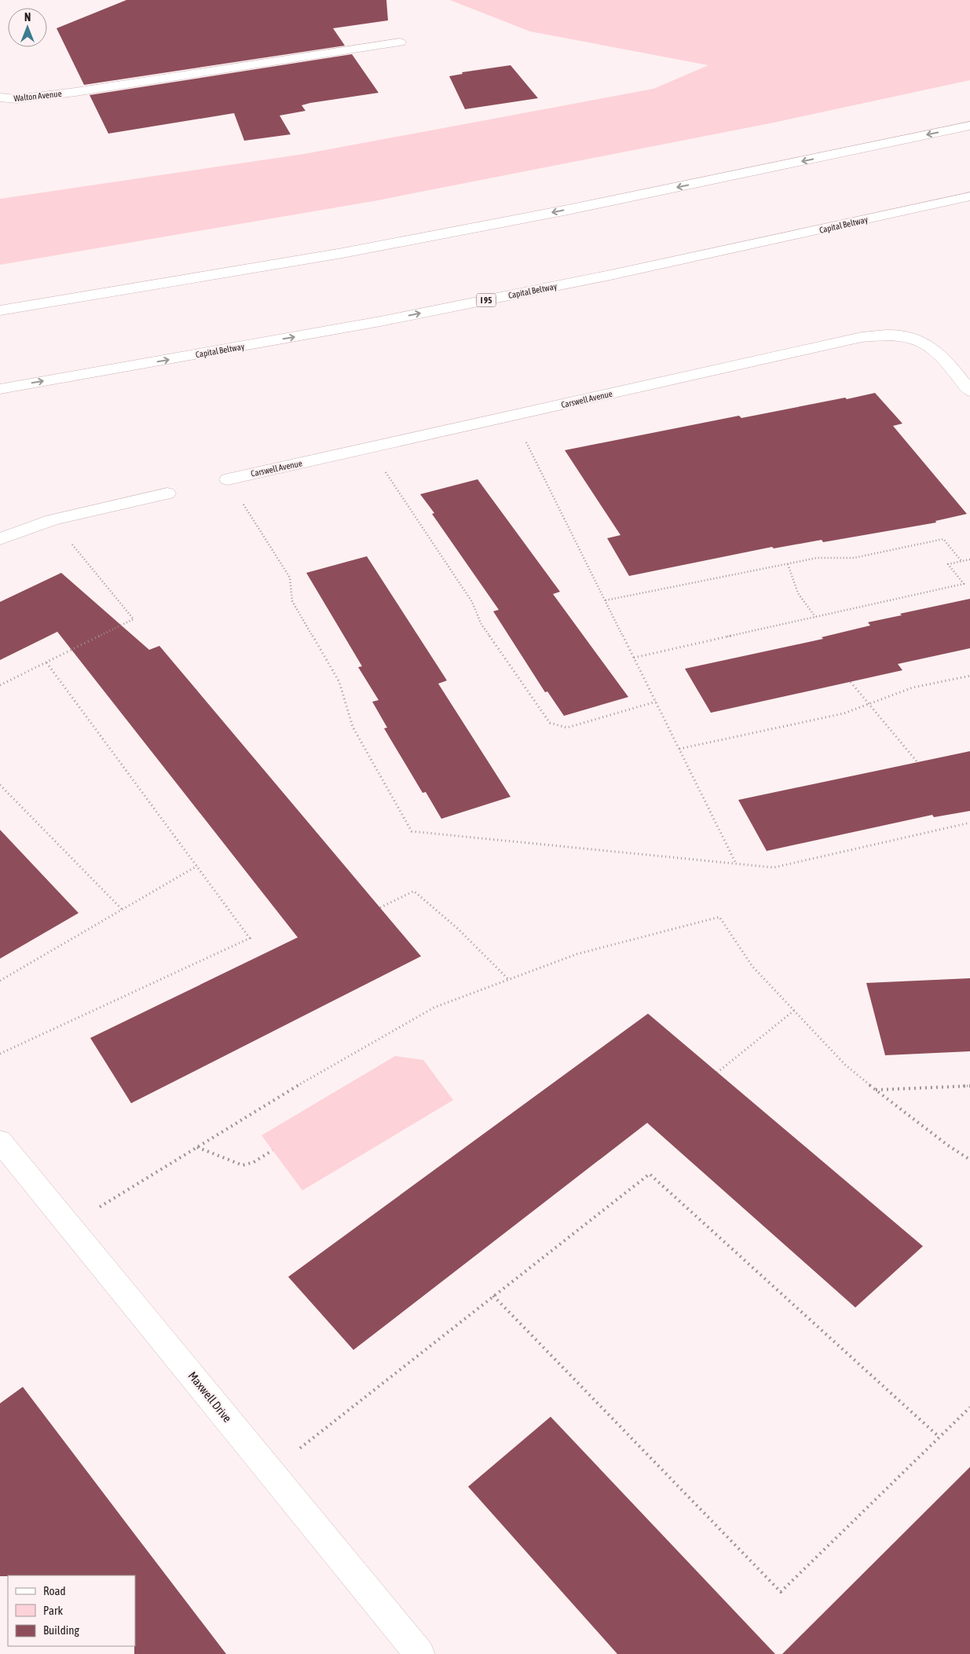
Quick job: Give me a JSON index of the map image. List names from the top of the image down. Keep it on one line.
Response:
{"streets":{"main road":["Walton Avenue","Capital Beltway","I 95","Carswell Avenue","Maxwell Drive"]},"legend":["Road","Park","Building"],"north":"top"}
